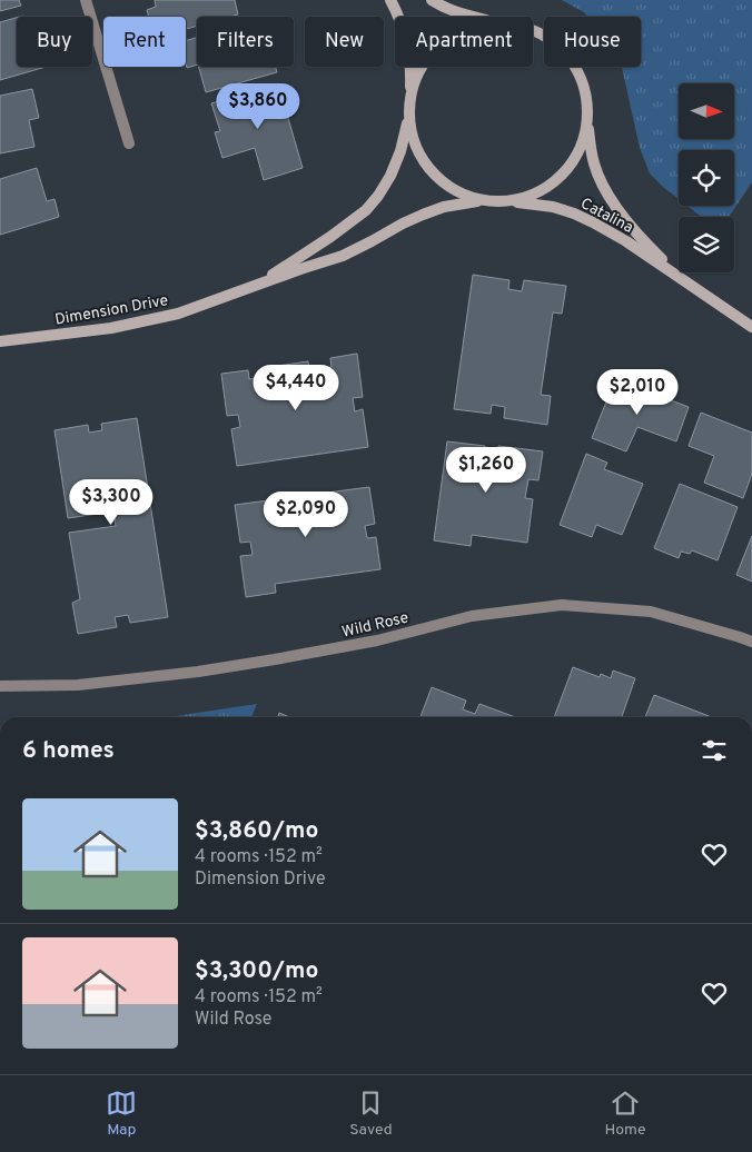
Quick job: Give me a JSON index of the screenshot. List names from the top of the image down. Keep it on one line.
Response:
{"streets":{"street":["Catalina","Dimension Drive","Wild Rose"]},"north":"right","page":{"chip":["Buy","Rent","Filters","New","Apartment","House"],"price":["$3,860","$4,440","$2,010","$1,260","$3,300","$2,090"],"heading":"6 homes","list":[{"name":"$3,860/mo","note":"4 rooms · 152 m² · Dimension Drive"},{"name":"$3,300/mo","note":"4 rooms · 152 m² · Wild Rose"}],"tabs":["Map","Saved","Home"]}}
